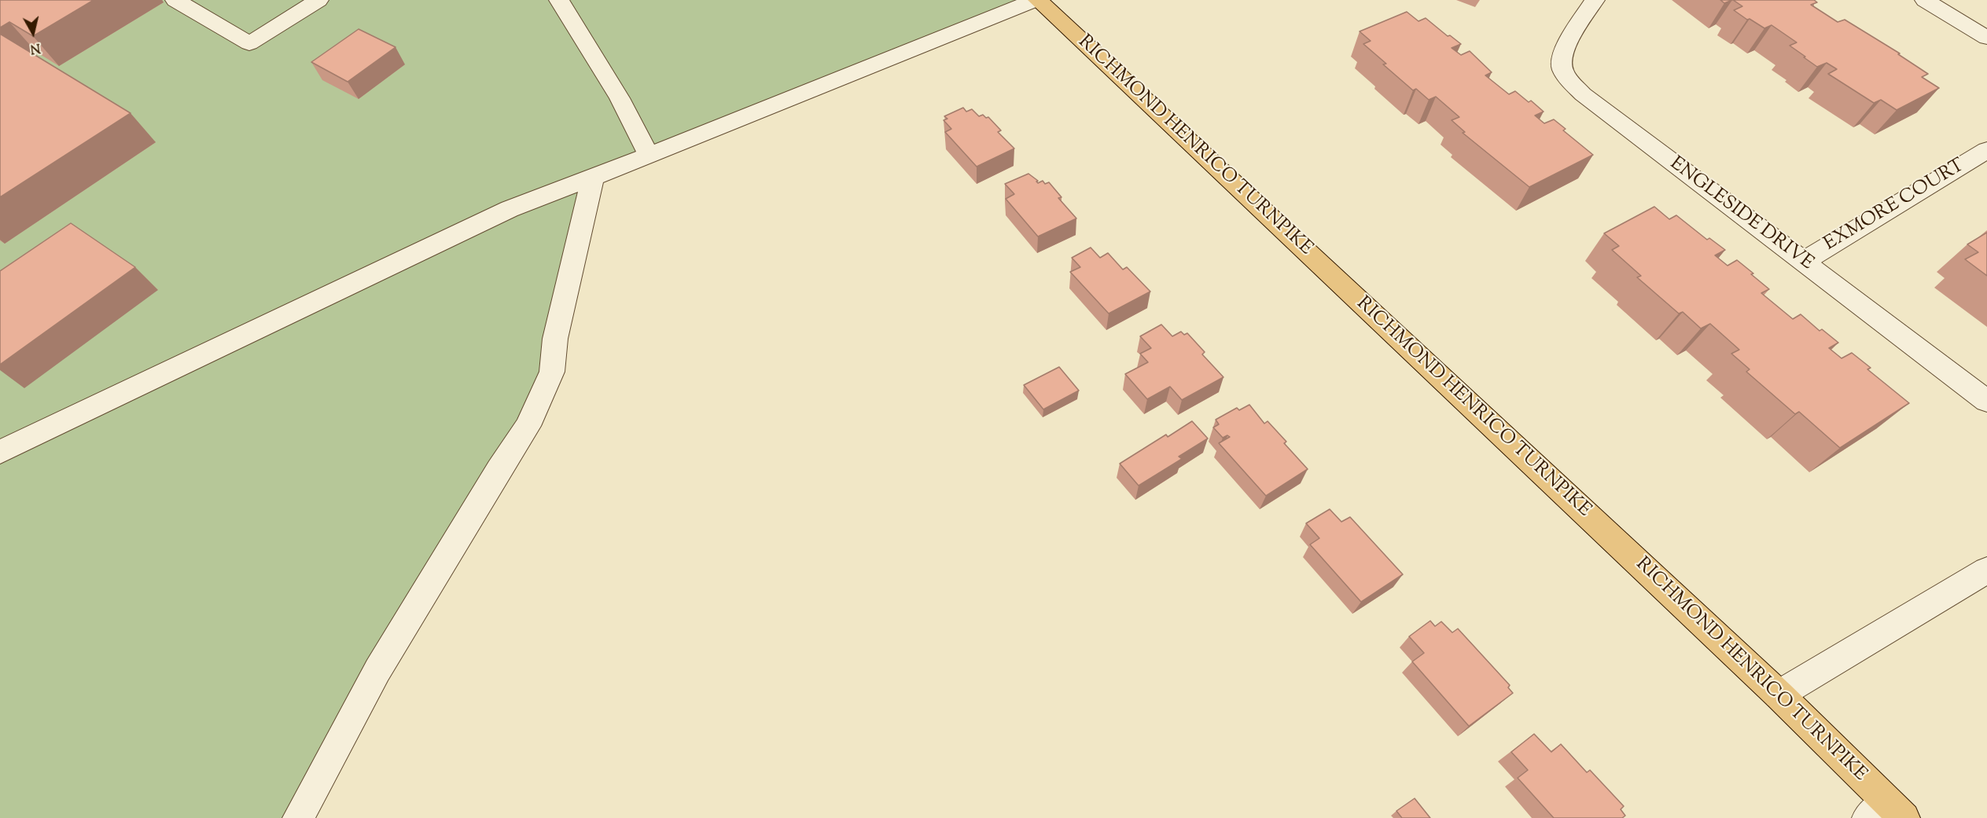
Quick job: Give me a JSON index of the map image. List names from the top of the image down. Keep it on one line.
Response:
{"streets":{"main road":["RICHMOND HENRICO TURNPIKE"],"street":["EXMORE COURT","ENGLESIDE DRIVE"]},"crossings":[["EXMORE COURT","ENGLESIDE DRIVE"]],"north":"bottom"}
